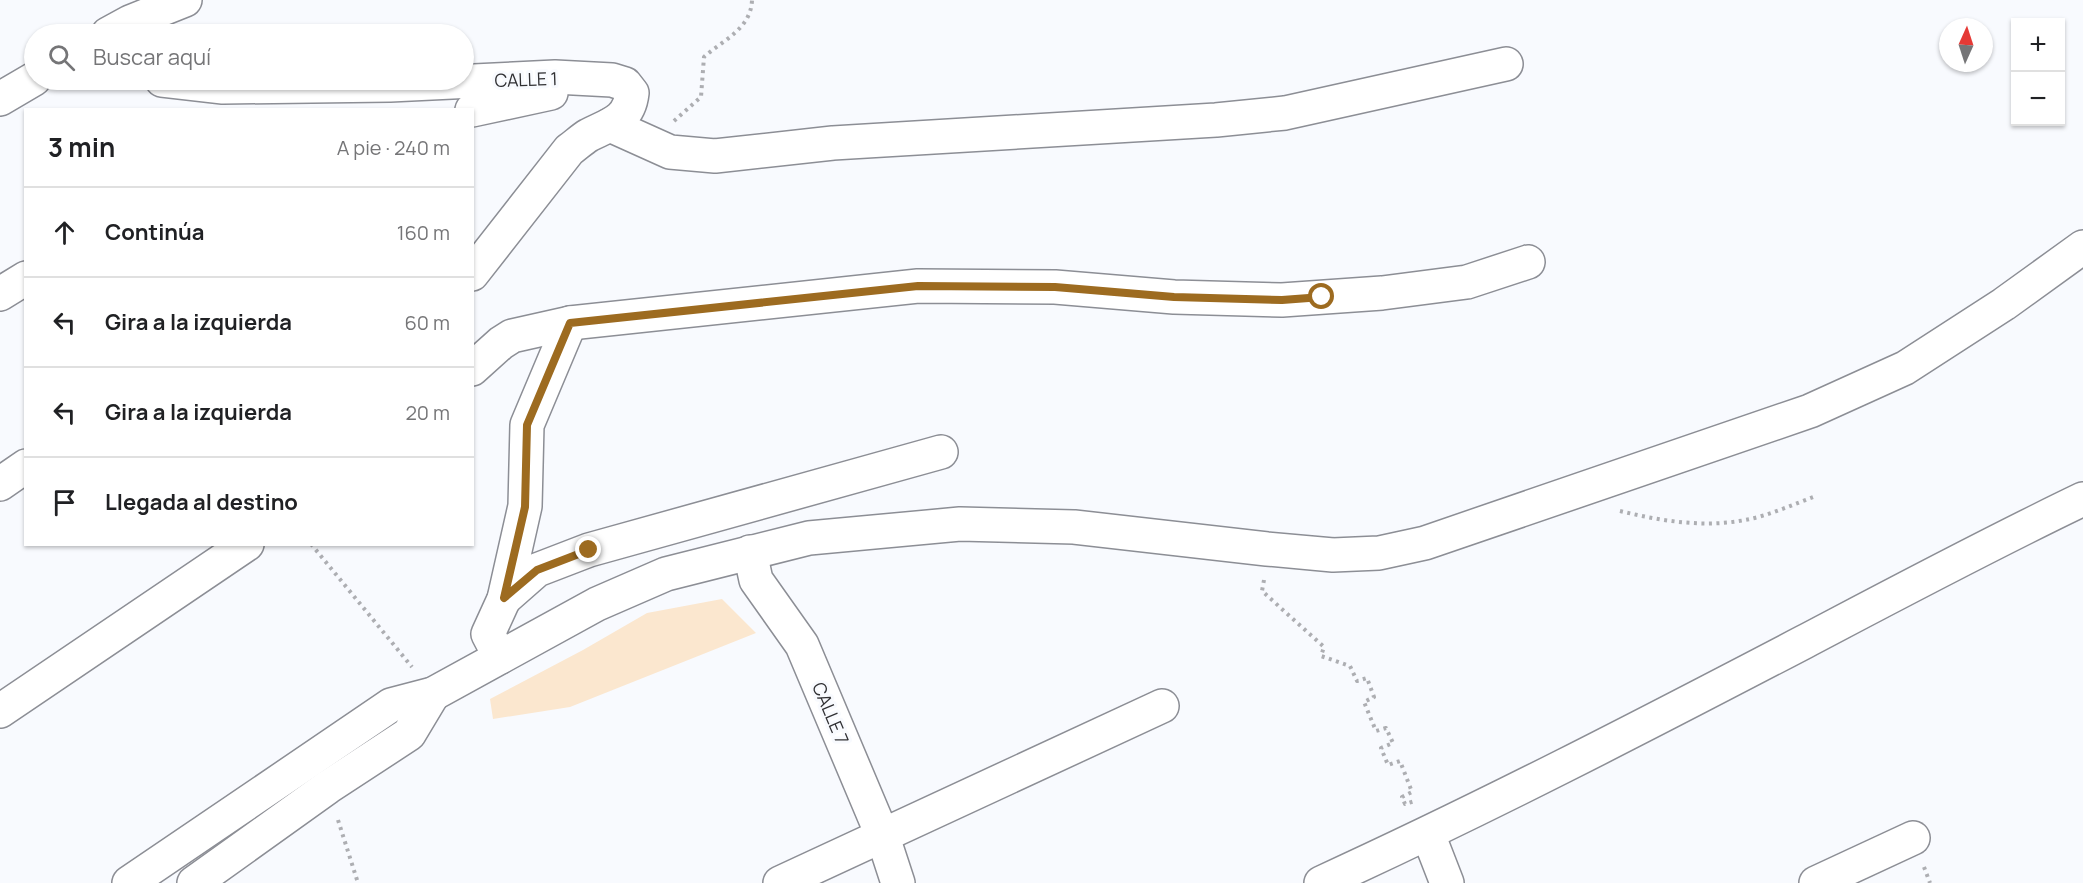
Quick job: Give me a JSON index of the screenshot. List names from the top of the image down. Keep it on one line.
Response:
{"streets":{"main road":["CALLE 1","CALLE 7"]},"north":"top","page":{"map_buttons":["+","−"],"search":"Buscar aquí","heading":["3 min","A pie · 240 m"],"list":[["Continúa","160 m"],["Gira a la izquierda","60 m"],["Gira a la izquierda","20 m"],"Llegada al destino"]}}
